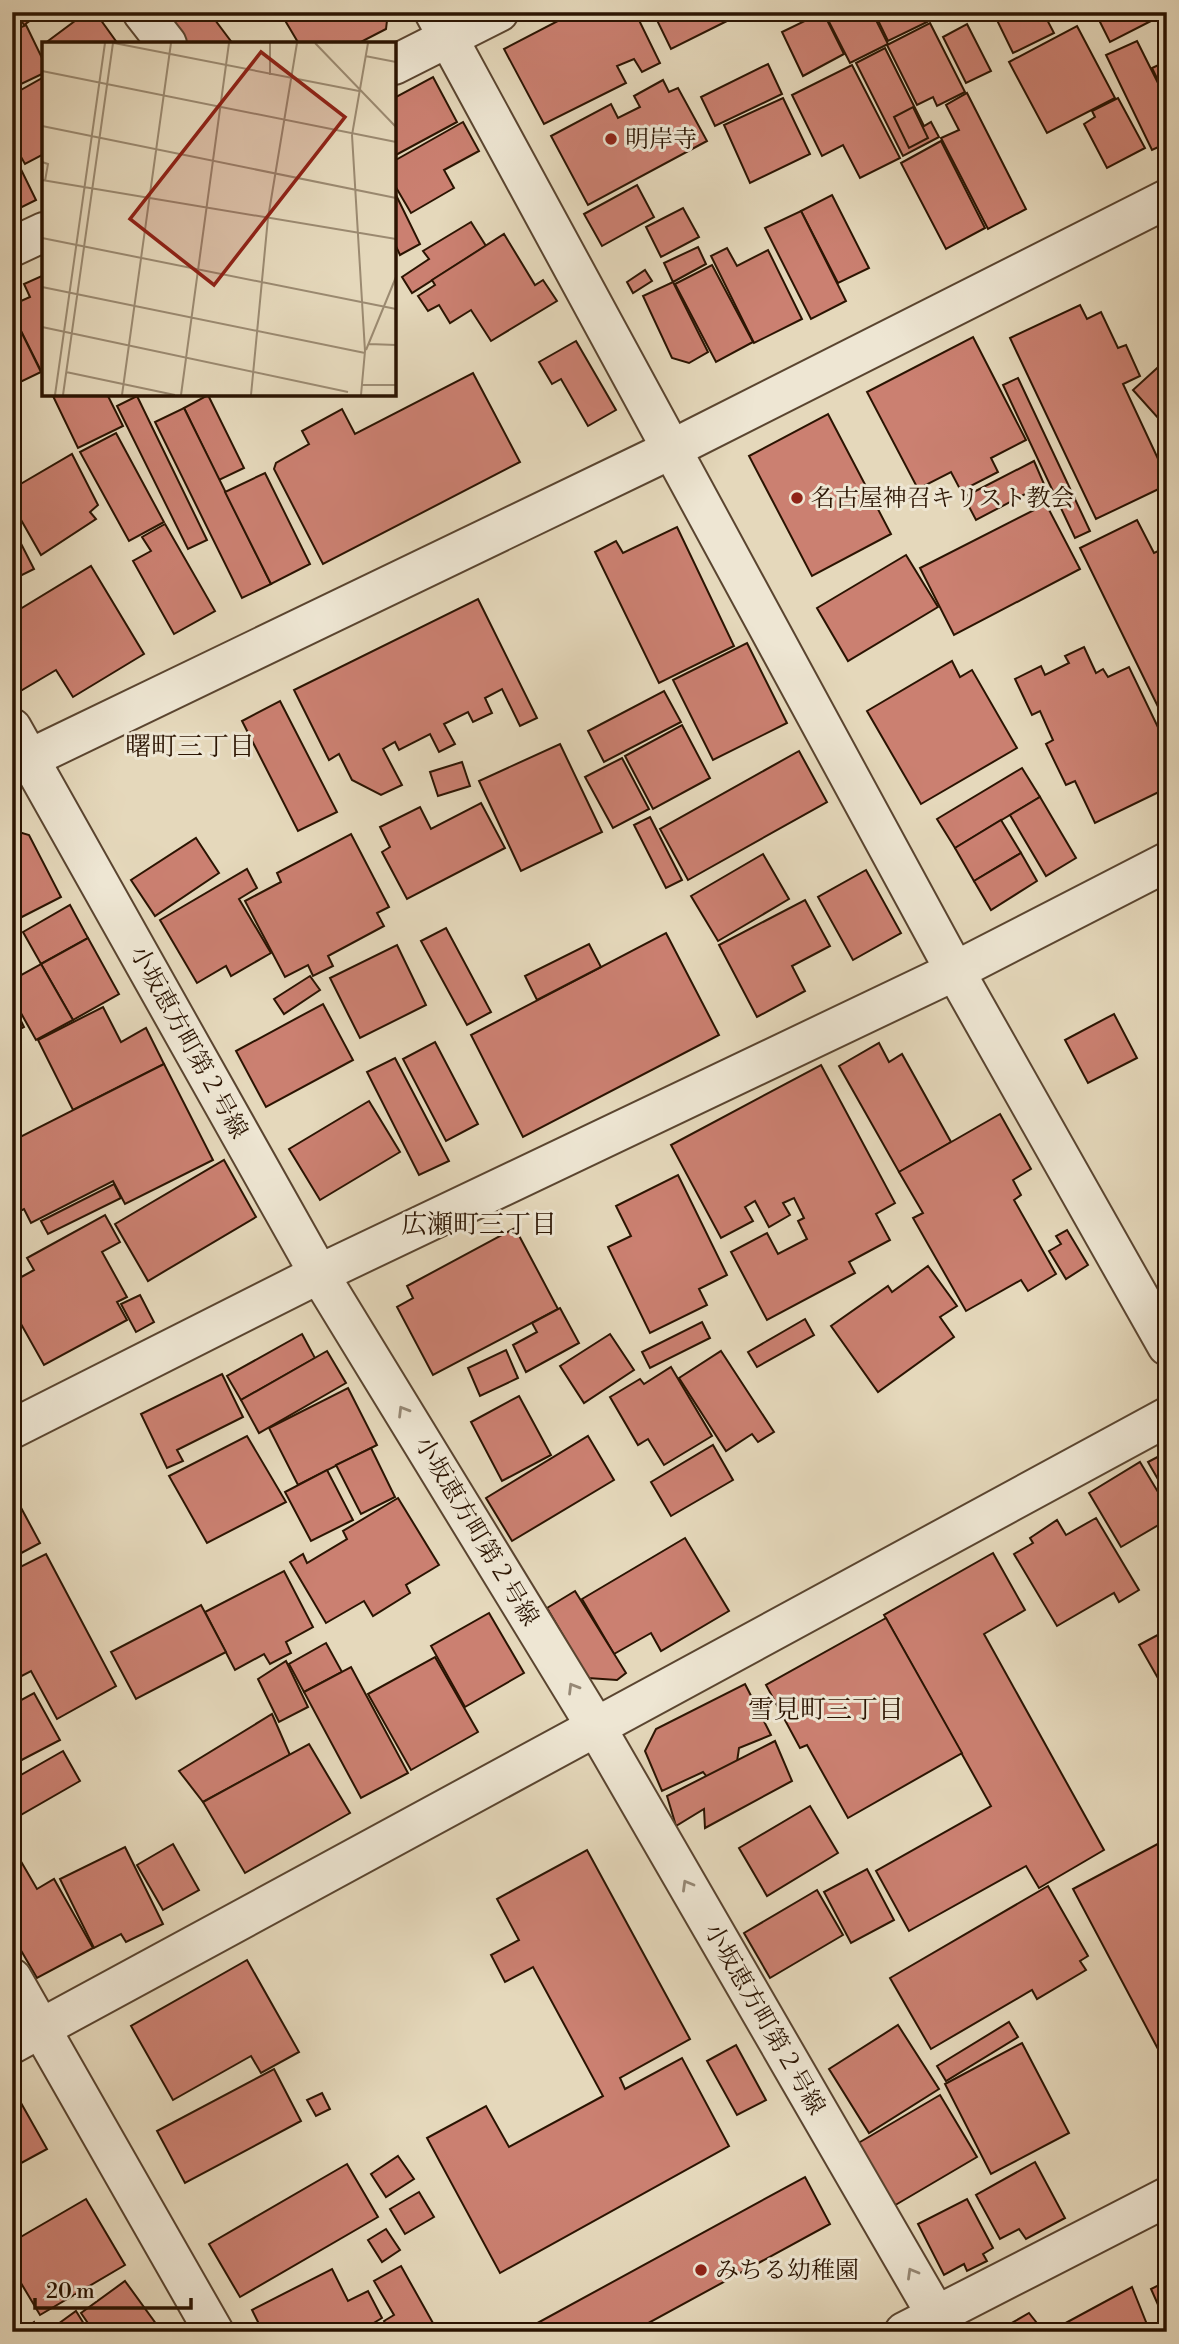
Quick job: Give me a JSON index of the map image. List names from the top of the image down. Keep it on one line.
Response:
{"streets":{"street":["小坂恵方町第２号線"]},"one_way":["小坂恵方町第２号線"],"districts":["曙町三丁目","広瀬町三丁目","雪見町三丁目"],"places":["明岸寺","名古屋神召キリスト教会","みちる幼稚園"],"scale_bar":"20 m"}
